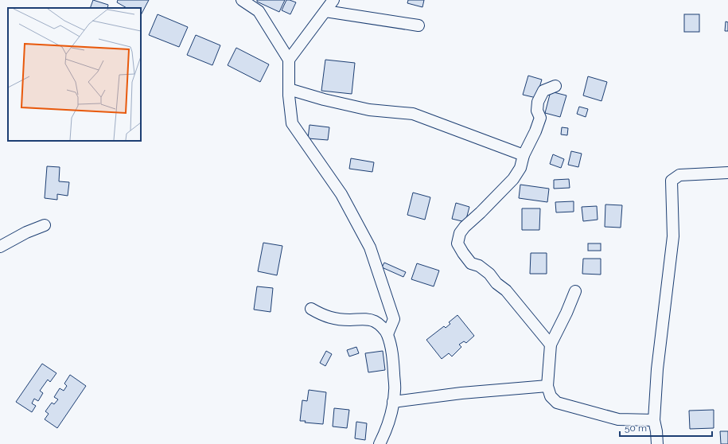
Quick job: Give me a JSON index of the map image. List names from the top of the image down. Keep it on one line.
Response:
{"scale_bar":"50 m"}
